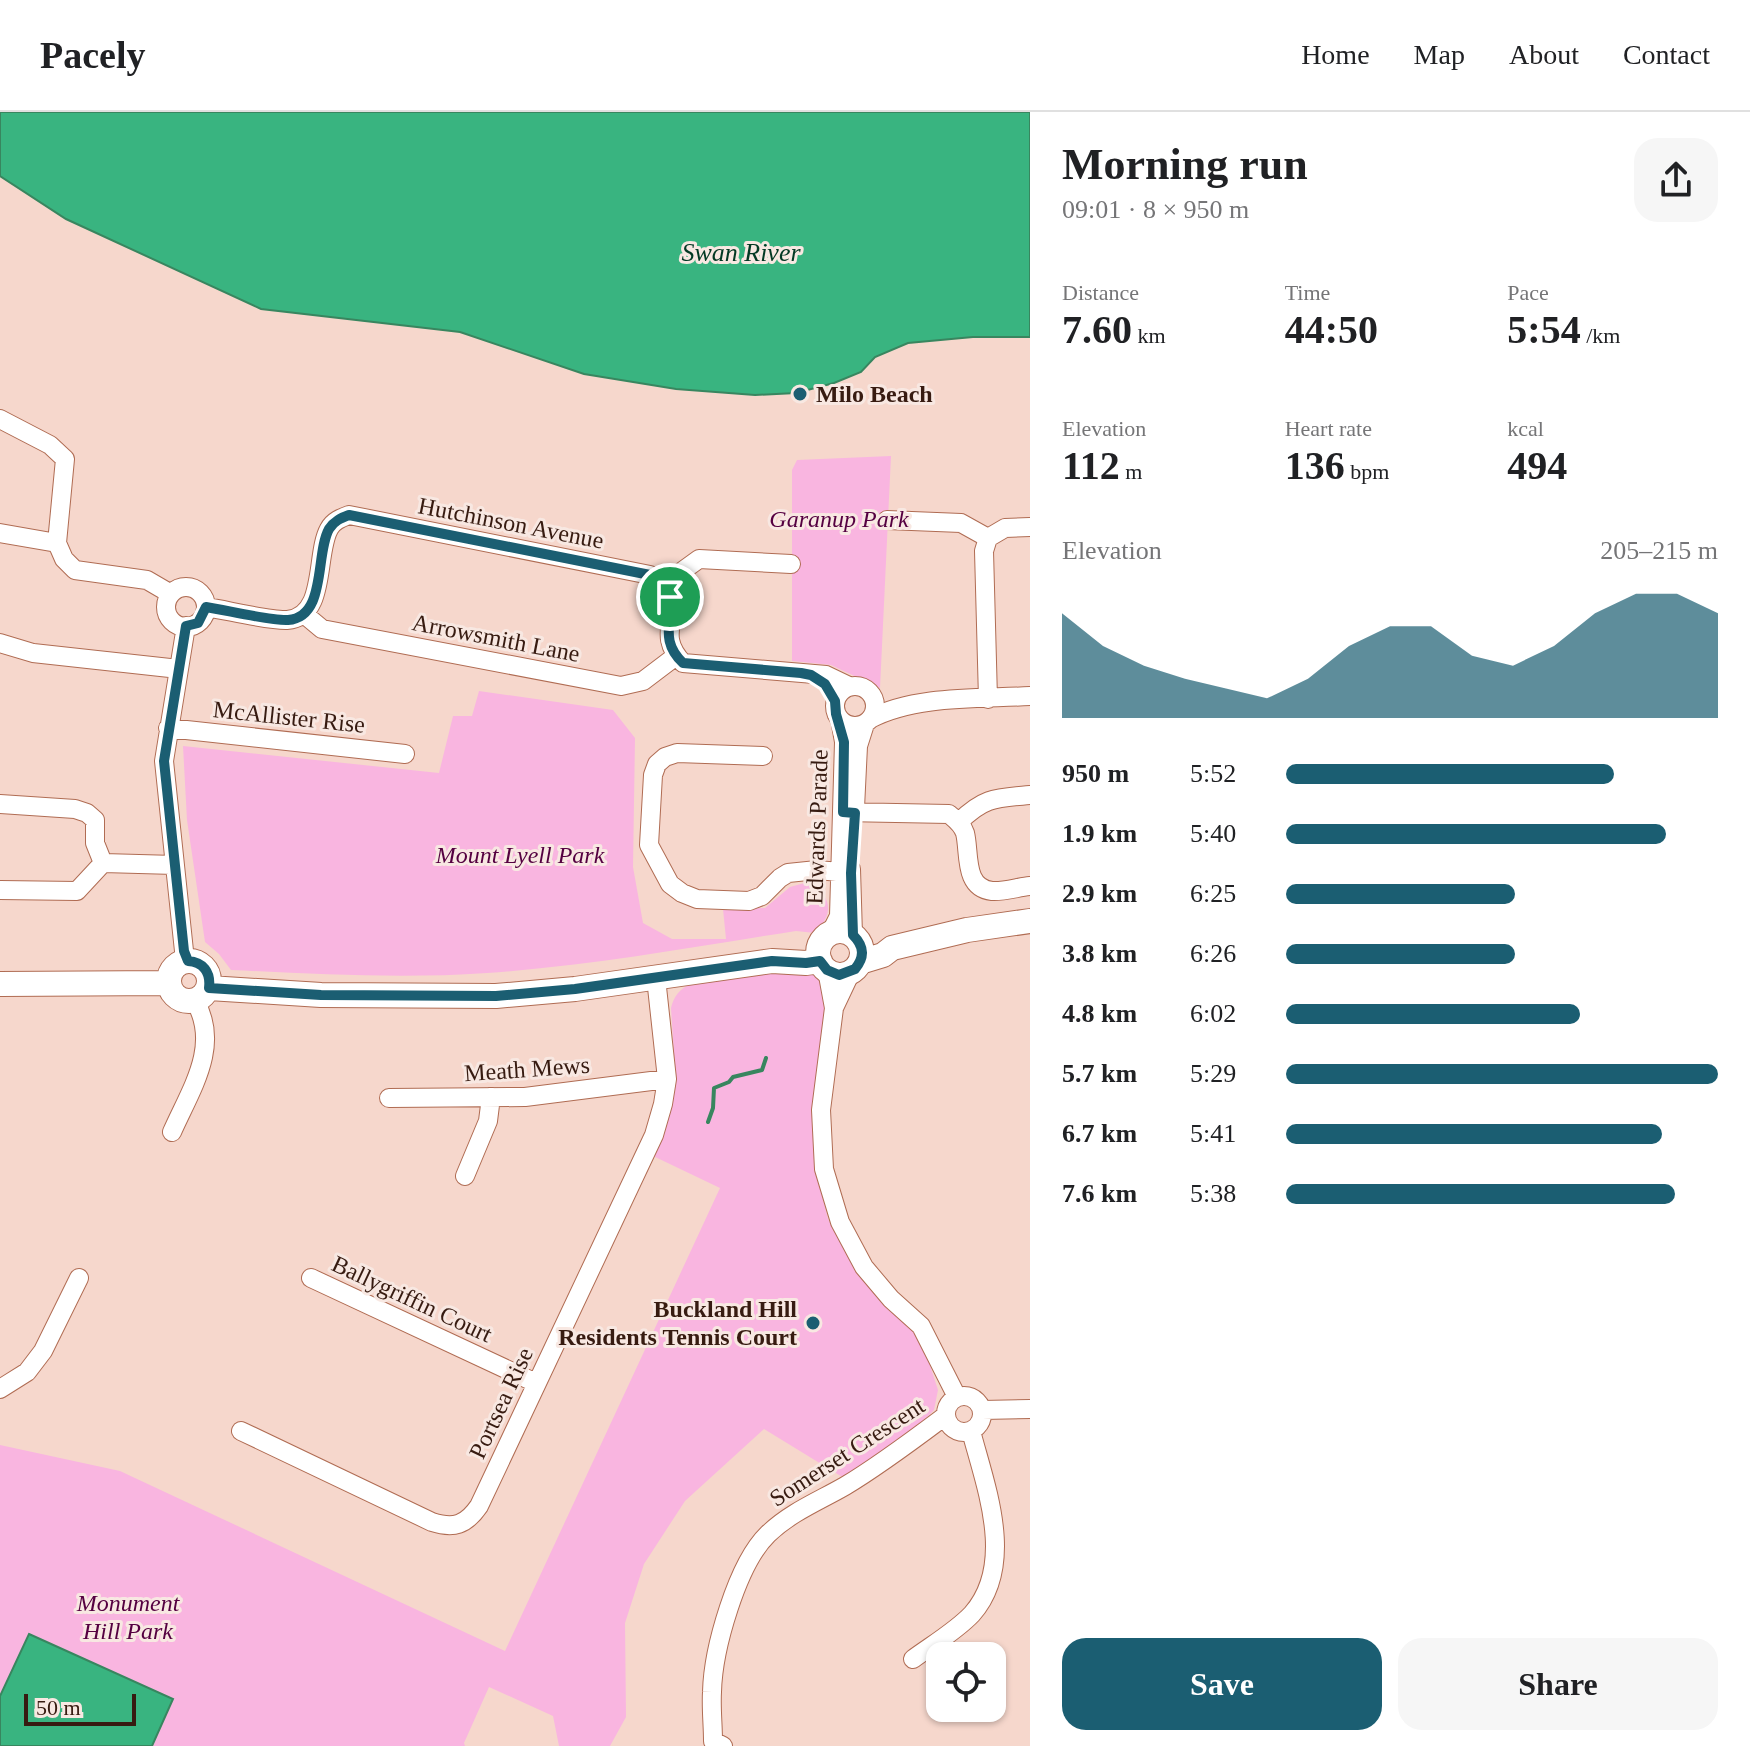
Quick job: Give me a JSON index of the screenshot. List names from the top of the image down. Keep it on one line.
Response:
{"streets":{"street":["Hutchinson Avenue","Arrowsmith Lane","McAllister Rise","Edwards Parade","Meath Mews","Ballygriffin Court","Portsea Rise","Somerset Crescent"]},"crossings":[["Hutchinson Avenue","Arrowsmith Lane"],["Edwards Parade","Somerset Crescent"],["Meath Mews","Portsea Rise"],["Ballygriffin Court","Portsea Rise"]],"water":["Swan River"],"parks":["Garanup Park","Mount Lyell Park","Monument Hill Park"],"places":["Milo Beach","Buckland Hill Residents Tennis Court"],"scale_bar":"50 m","page":{"header":"Pacely","nav":["Home","Map","About","Contact"],"heading":["Morning run","09:01 · 8 × 950 m"],"stats":[["Distance","7.60 km"],["Time","44:50"],["Pace","5:54 /km"],["Elevation","112 m"],["Heart rate","136 bpm"],["kcal","494"]],"chart":["Elevation","205–215 m"],"list":[{"name":"950 m","note":"5:52"},{"name":"1.9 km","note":"5:40"},{"name":"2.9 km","note":"6:25"},{"name":"3.8 km","note":"6:26"},{"name":"4.8 km","note":"6:02"},{"name":"5.7 km","note":"5:29"},{"name":"6.7 km","note":"5:41"},{"name":"7.6 km","note":"5:38"}],"buttons":["Save","Share"],"scale":"50 m"}}
